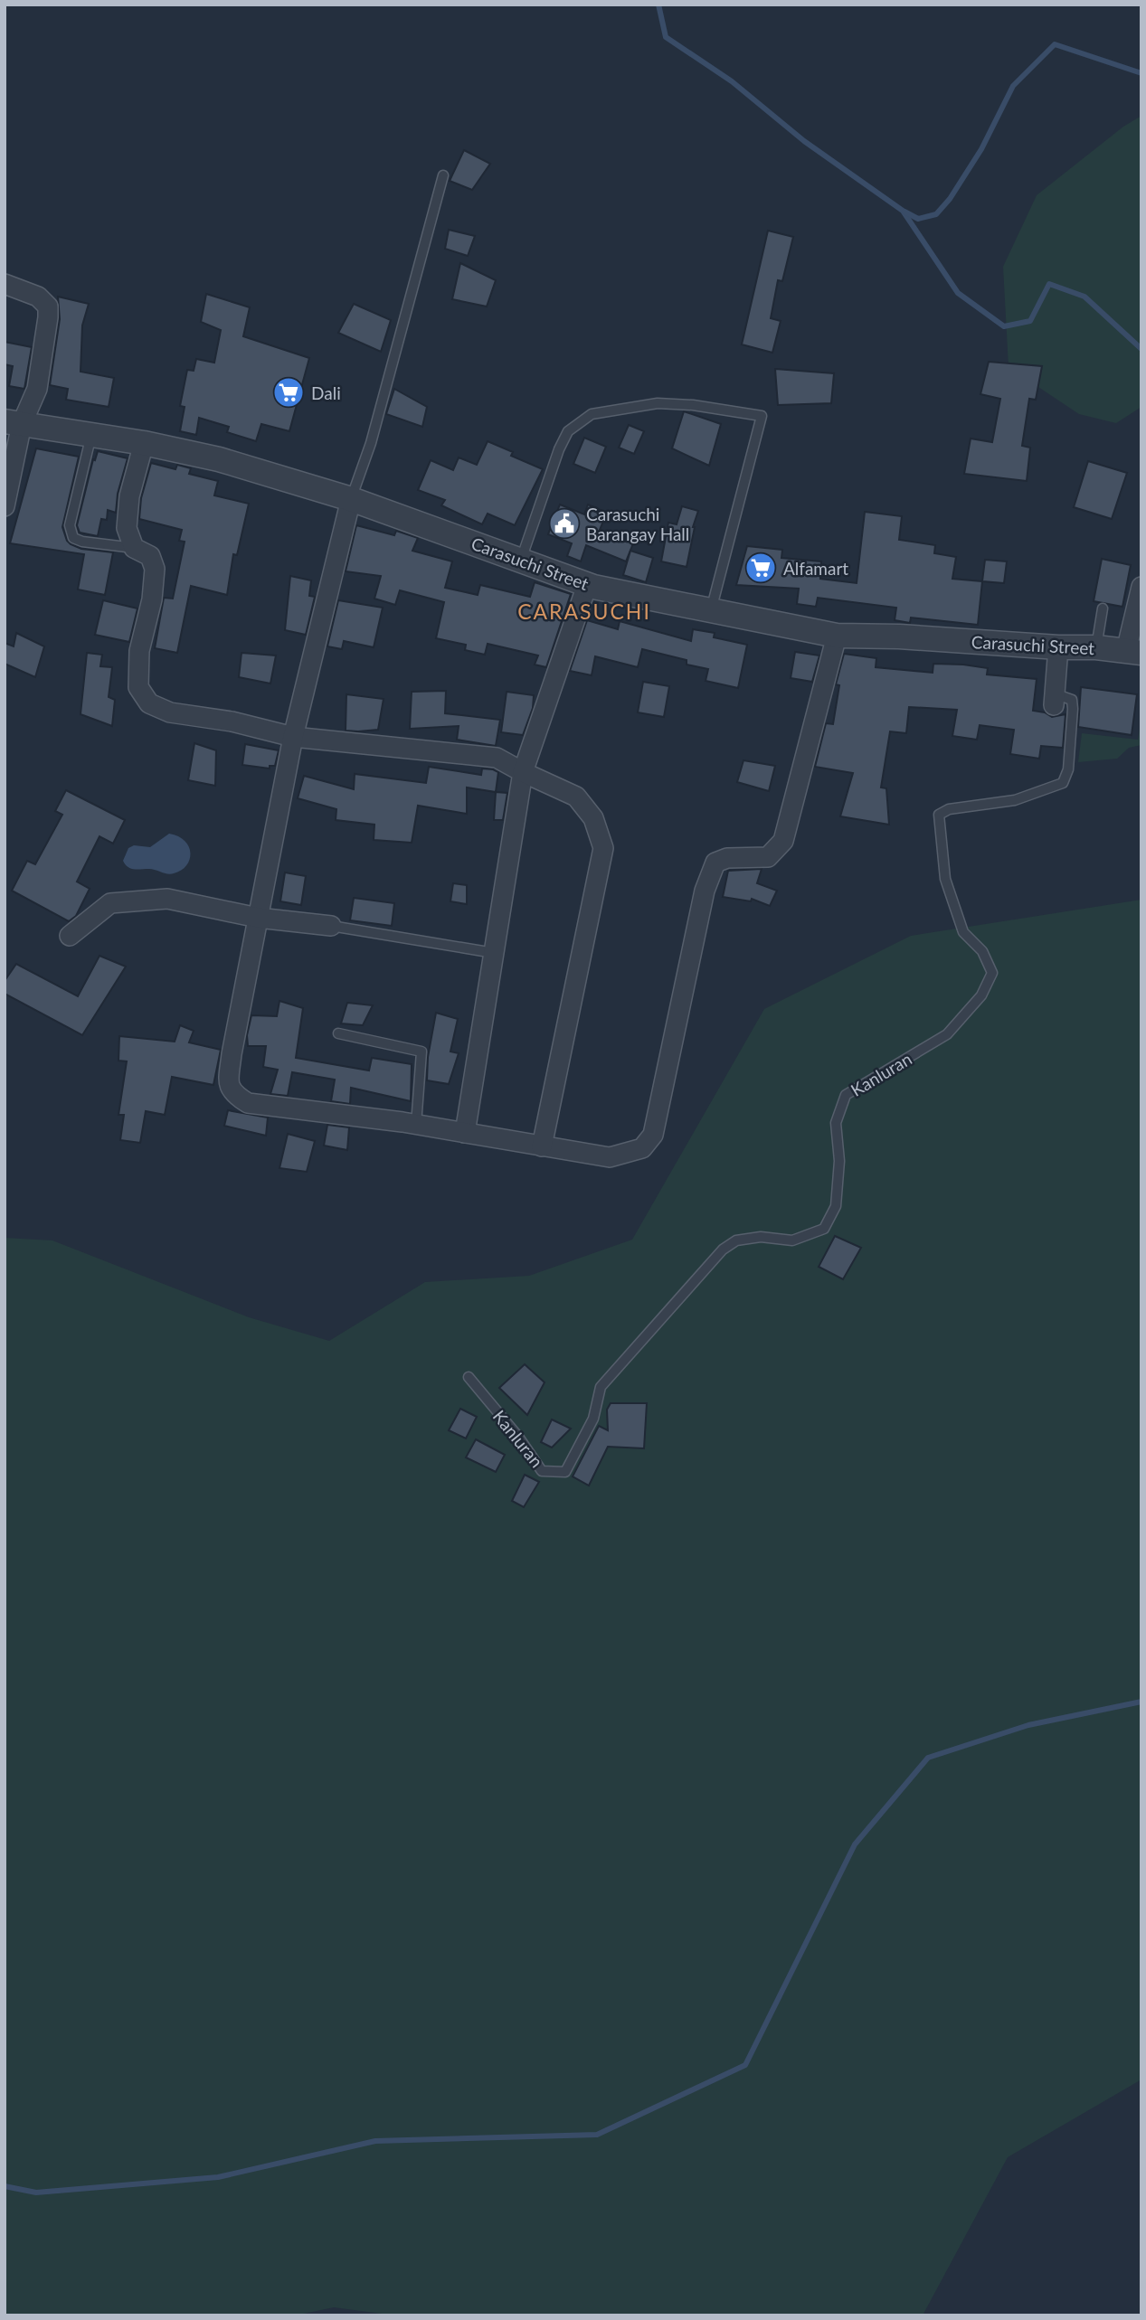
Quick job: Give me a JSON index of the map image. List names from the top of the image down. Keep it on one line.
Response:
{"streets":{"street":["Carasuchi Street"],"lane":["Kanluran"]},"districts":["CARASUCHI"],"places":{"supermarket":["Dali","Alfamart"],"public building":["Carasuchi Barangay Hall"]}}
